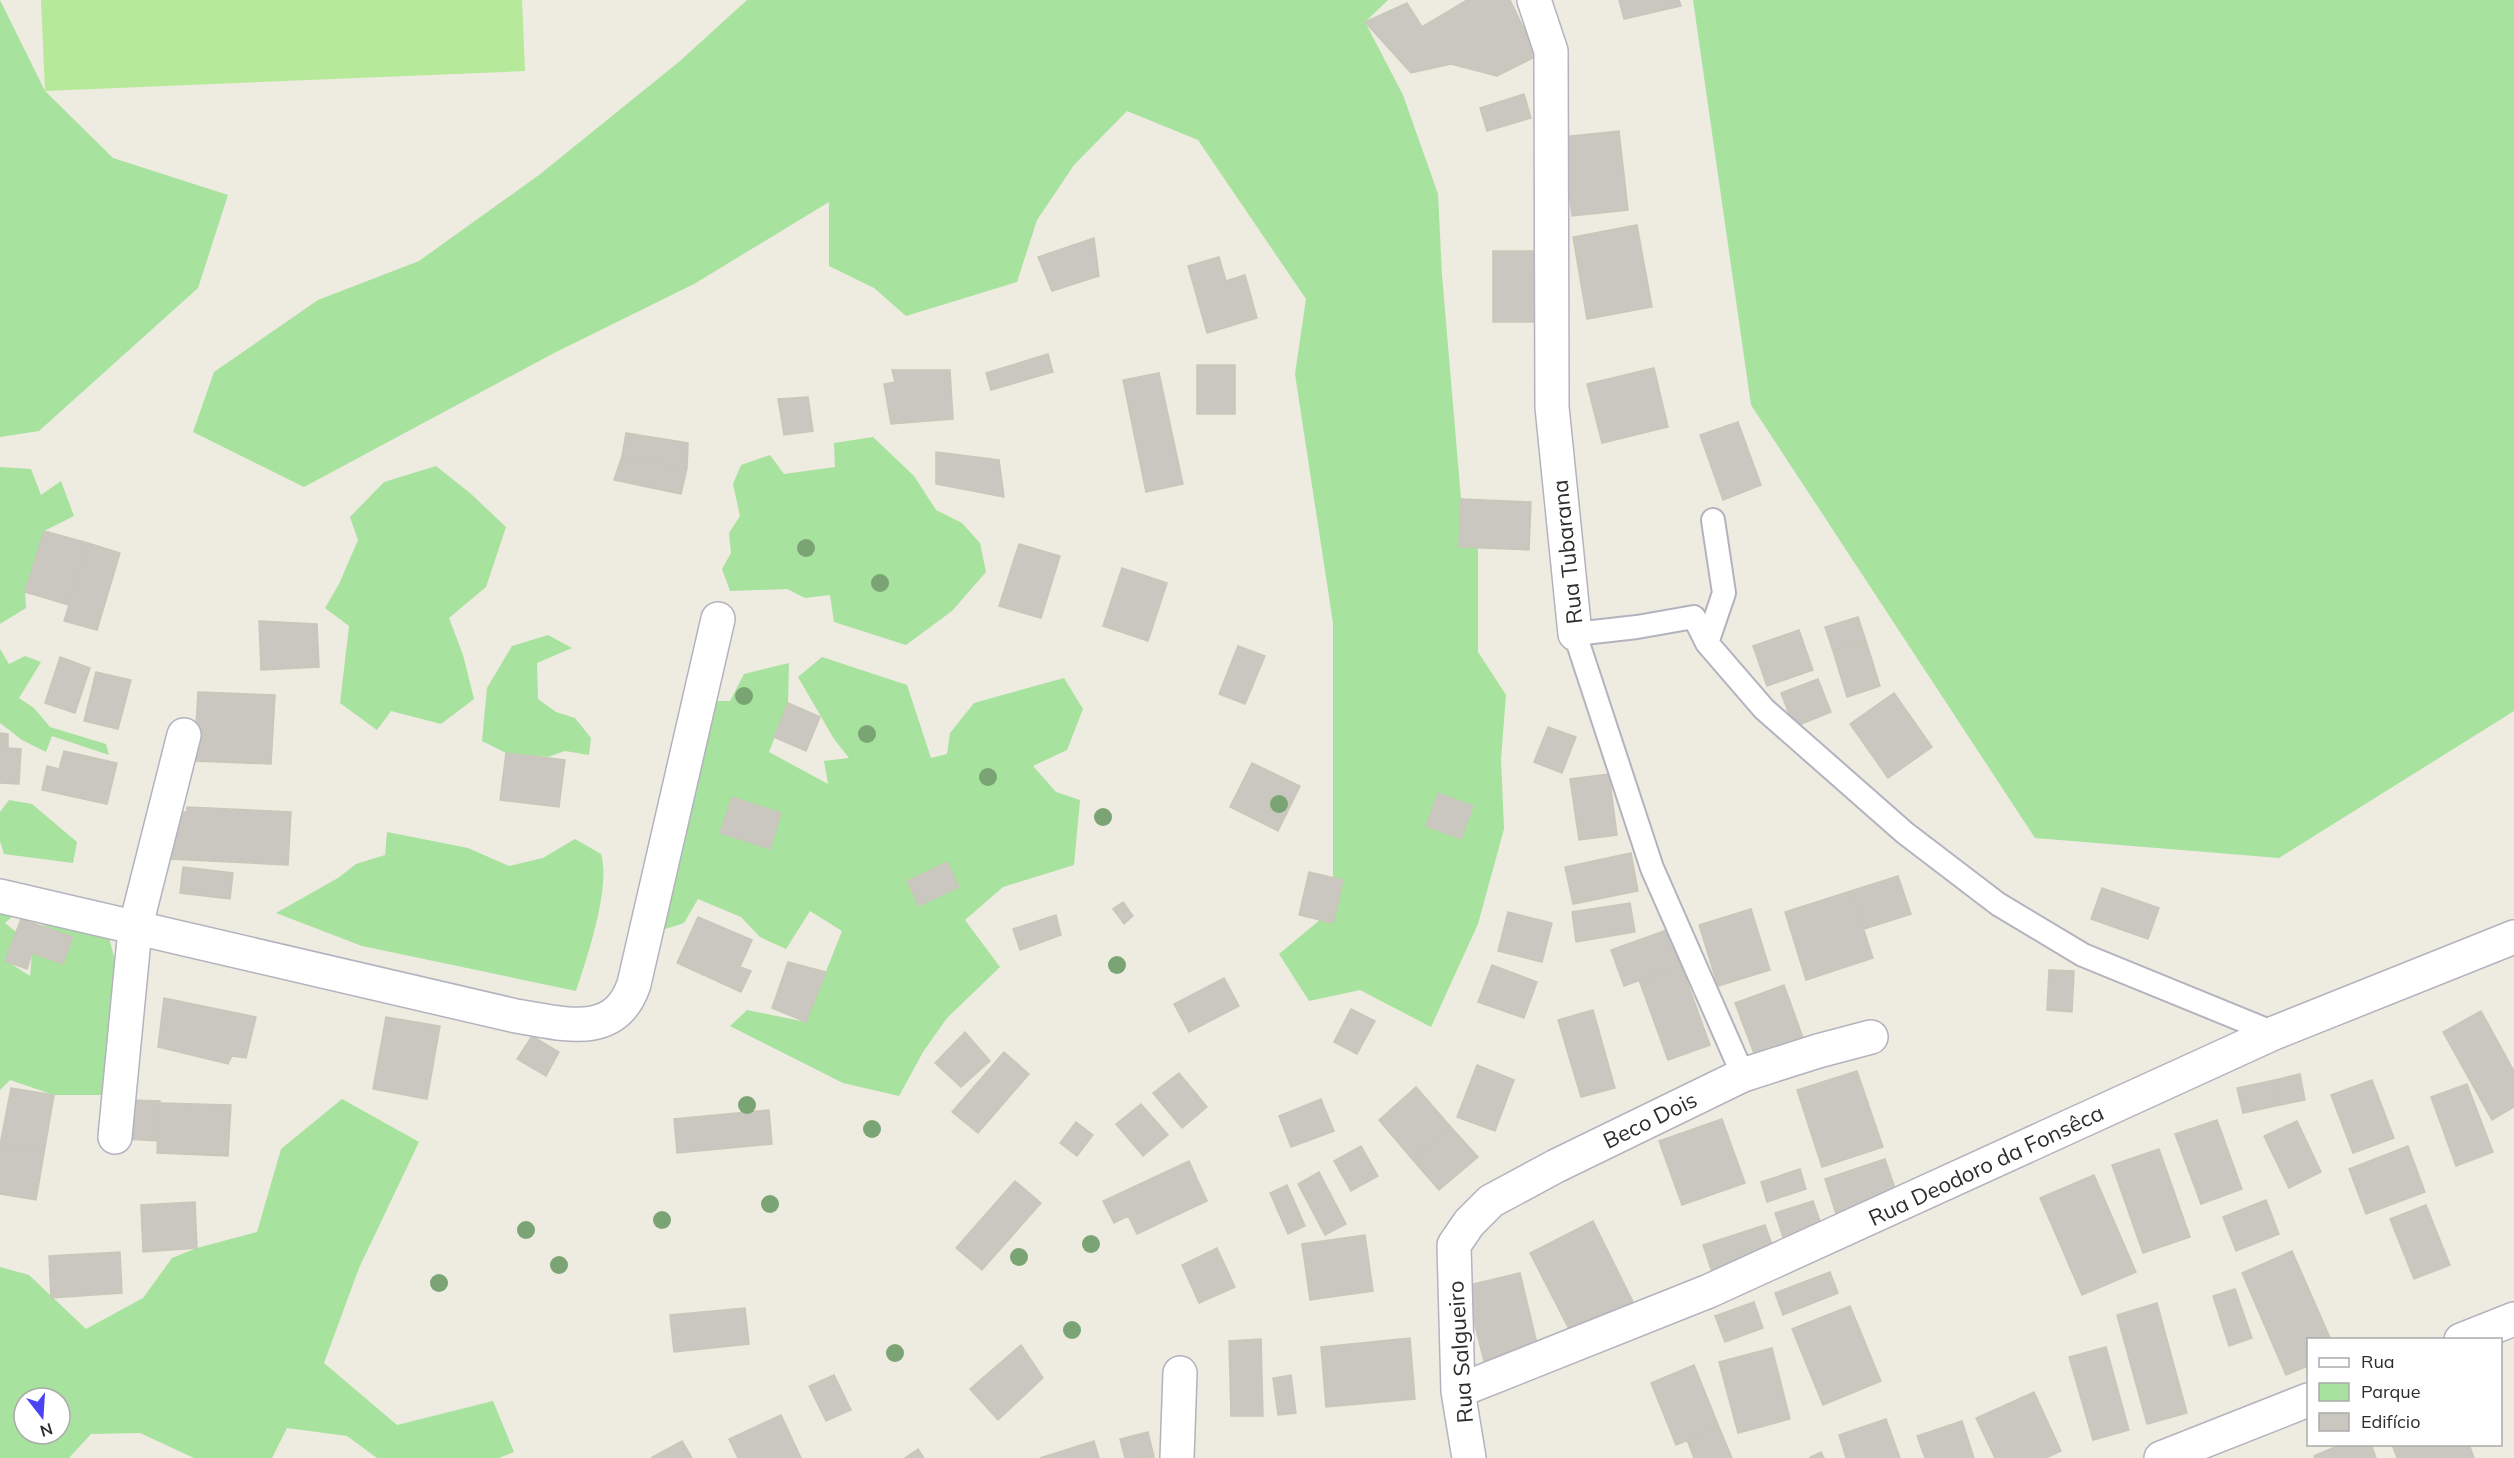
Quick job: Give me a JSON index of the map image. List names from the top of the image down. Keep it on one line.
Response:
{"streets":{"street":["Rua Tubarana","Beco Dois","Rua Deodoro da Fonsêca","Rua Salgueiro"]},"crossings":[["Rua Tubarana","Beco Dois"],["Beco Dois","Rua Salgueiro"],["Rua Deodoro da Fonsêca","Rua Salgueiro"]],"legend":["Rua","Parque","Edifício"],"north":"bottom"}
